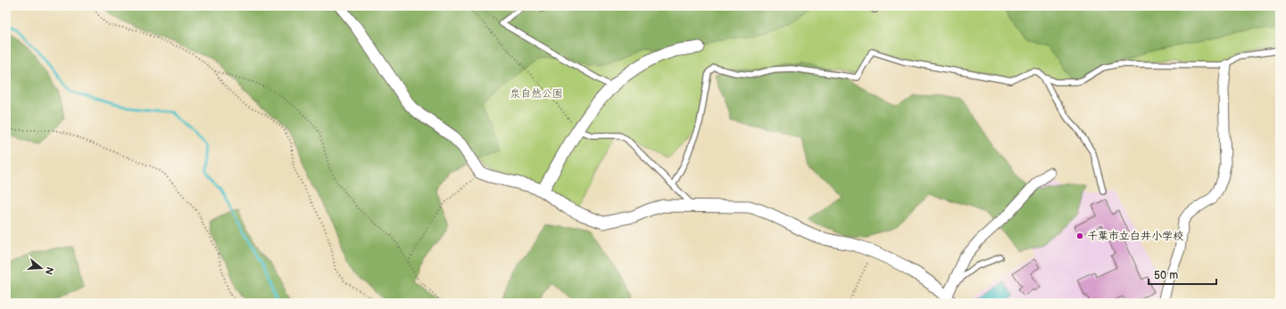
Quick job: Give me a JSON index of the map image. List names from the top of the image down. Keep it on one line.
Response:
{"parks":["泉自然公園"],"places":["千葉市立白井小学校"],"scale_bar":"50 m","north":"right"}
